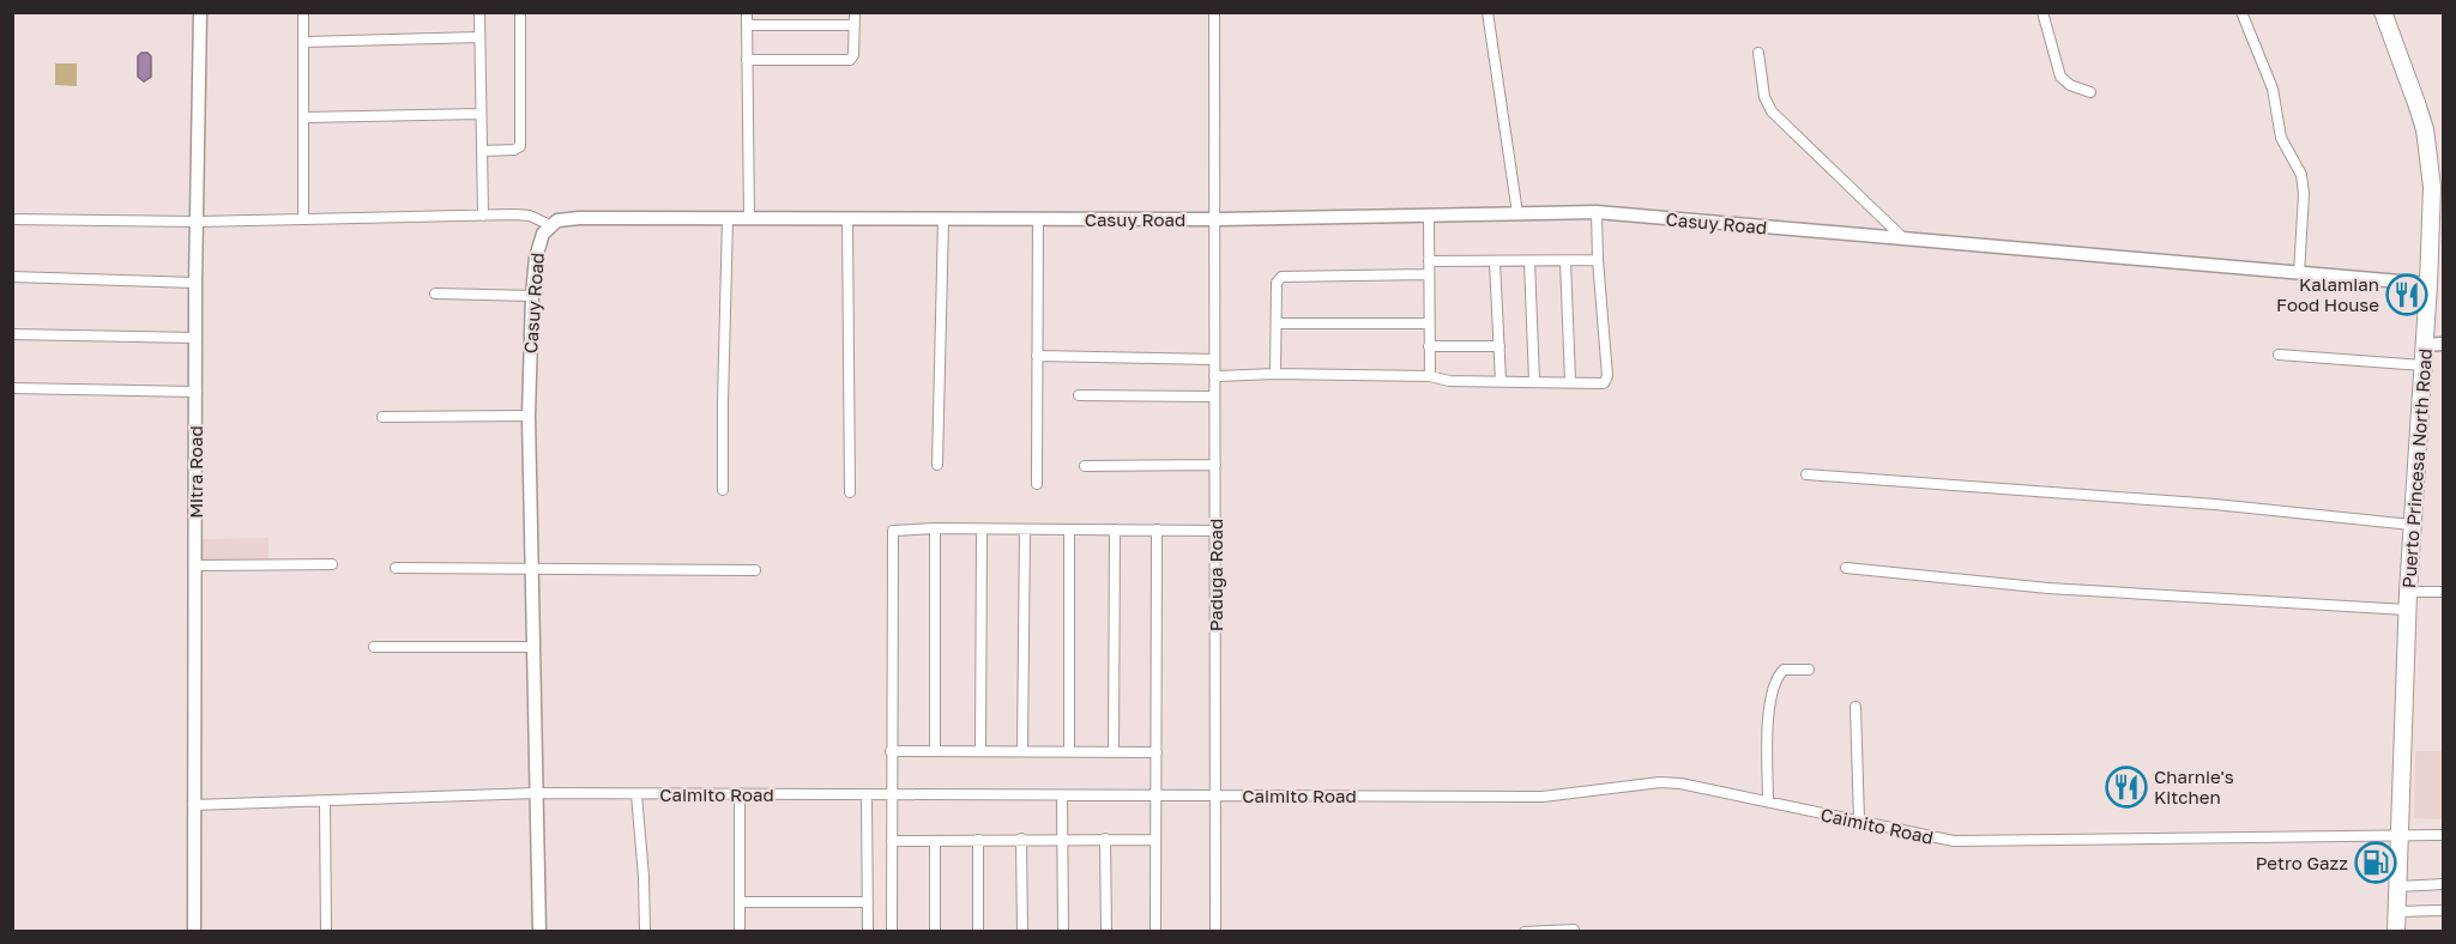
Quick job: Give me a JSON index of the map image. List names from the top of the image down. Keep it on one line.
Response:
{"streets":{"main road":["Puerto Princesa North Road"],"street":["Casuy Road","Mitra Road","Paduga Road","Caimito Road"]},"crossings":[["Casuy Road","Puerto Princesa North Road"],["Casuy Road","Paduga Road"],["Casuy Road","Caimito Road"],["Puerto Princesa North Road","Caimito Road"],["Mitra Road","Caimito Road"],["Paduga Road","Caimito Road"]],"places":{"restaurant":["Kalamian Food House","Charnie's Kitchen"],"fuel station":["Petro Gazz"]}}
